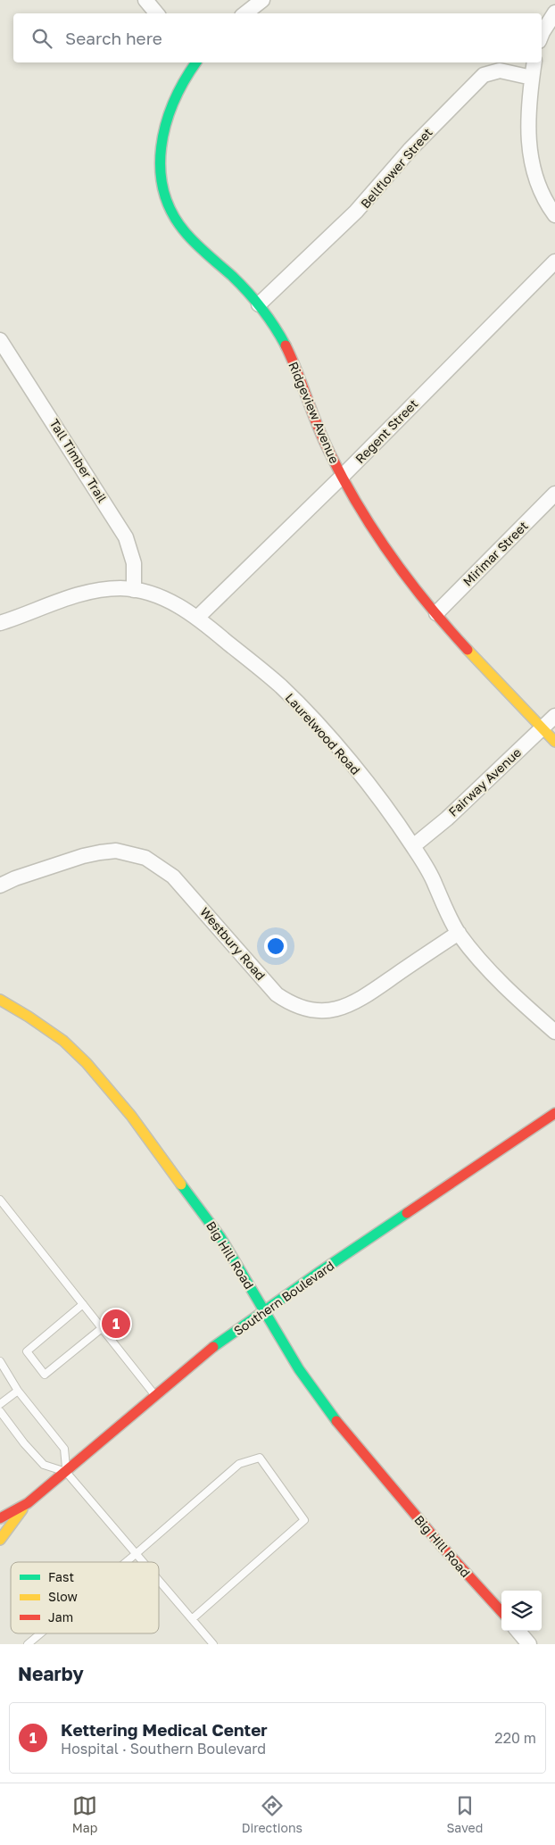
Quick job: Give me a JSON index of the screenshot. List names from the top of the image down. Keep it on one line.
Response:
{"streets":{"street":["Bellflower Street","Ridgeview Avenue","Regent Street","Tall Timber Trail","Mirimar Street","Laurelwood Road","Fairway Avenue","Westbury Road","Big Hill Road","Southern Boulevard"]},"crossings":[["Bellflower Street","Ridgeview Avenue"],["Ridgeview Avenue","Regent Street"],["Ridgeview Avenue","Mirimar Street"],["Ridgeview Avenue","Fairway Avenue"],["Regent Street","Laurelwood Road"],["Tall Timber Trail","Laurelwood Road"],["Laurelwood Road","Fairway Avenue"],["Laurelwood Road","Westbury Road"],["Big Hill Road","Southern Boulevard"]],"legend":["Fast","Slow","Jam"],"page":{"search":"Search here","pins":"1","heading":"Nearby","list":[{"mark":"1","name":"Kettering Medical Center","note":"Hospital · Southern Boulevard","value":"220 m"}],"nav":["Map","Directions","Saved"]}}
